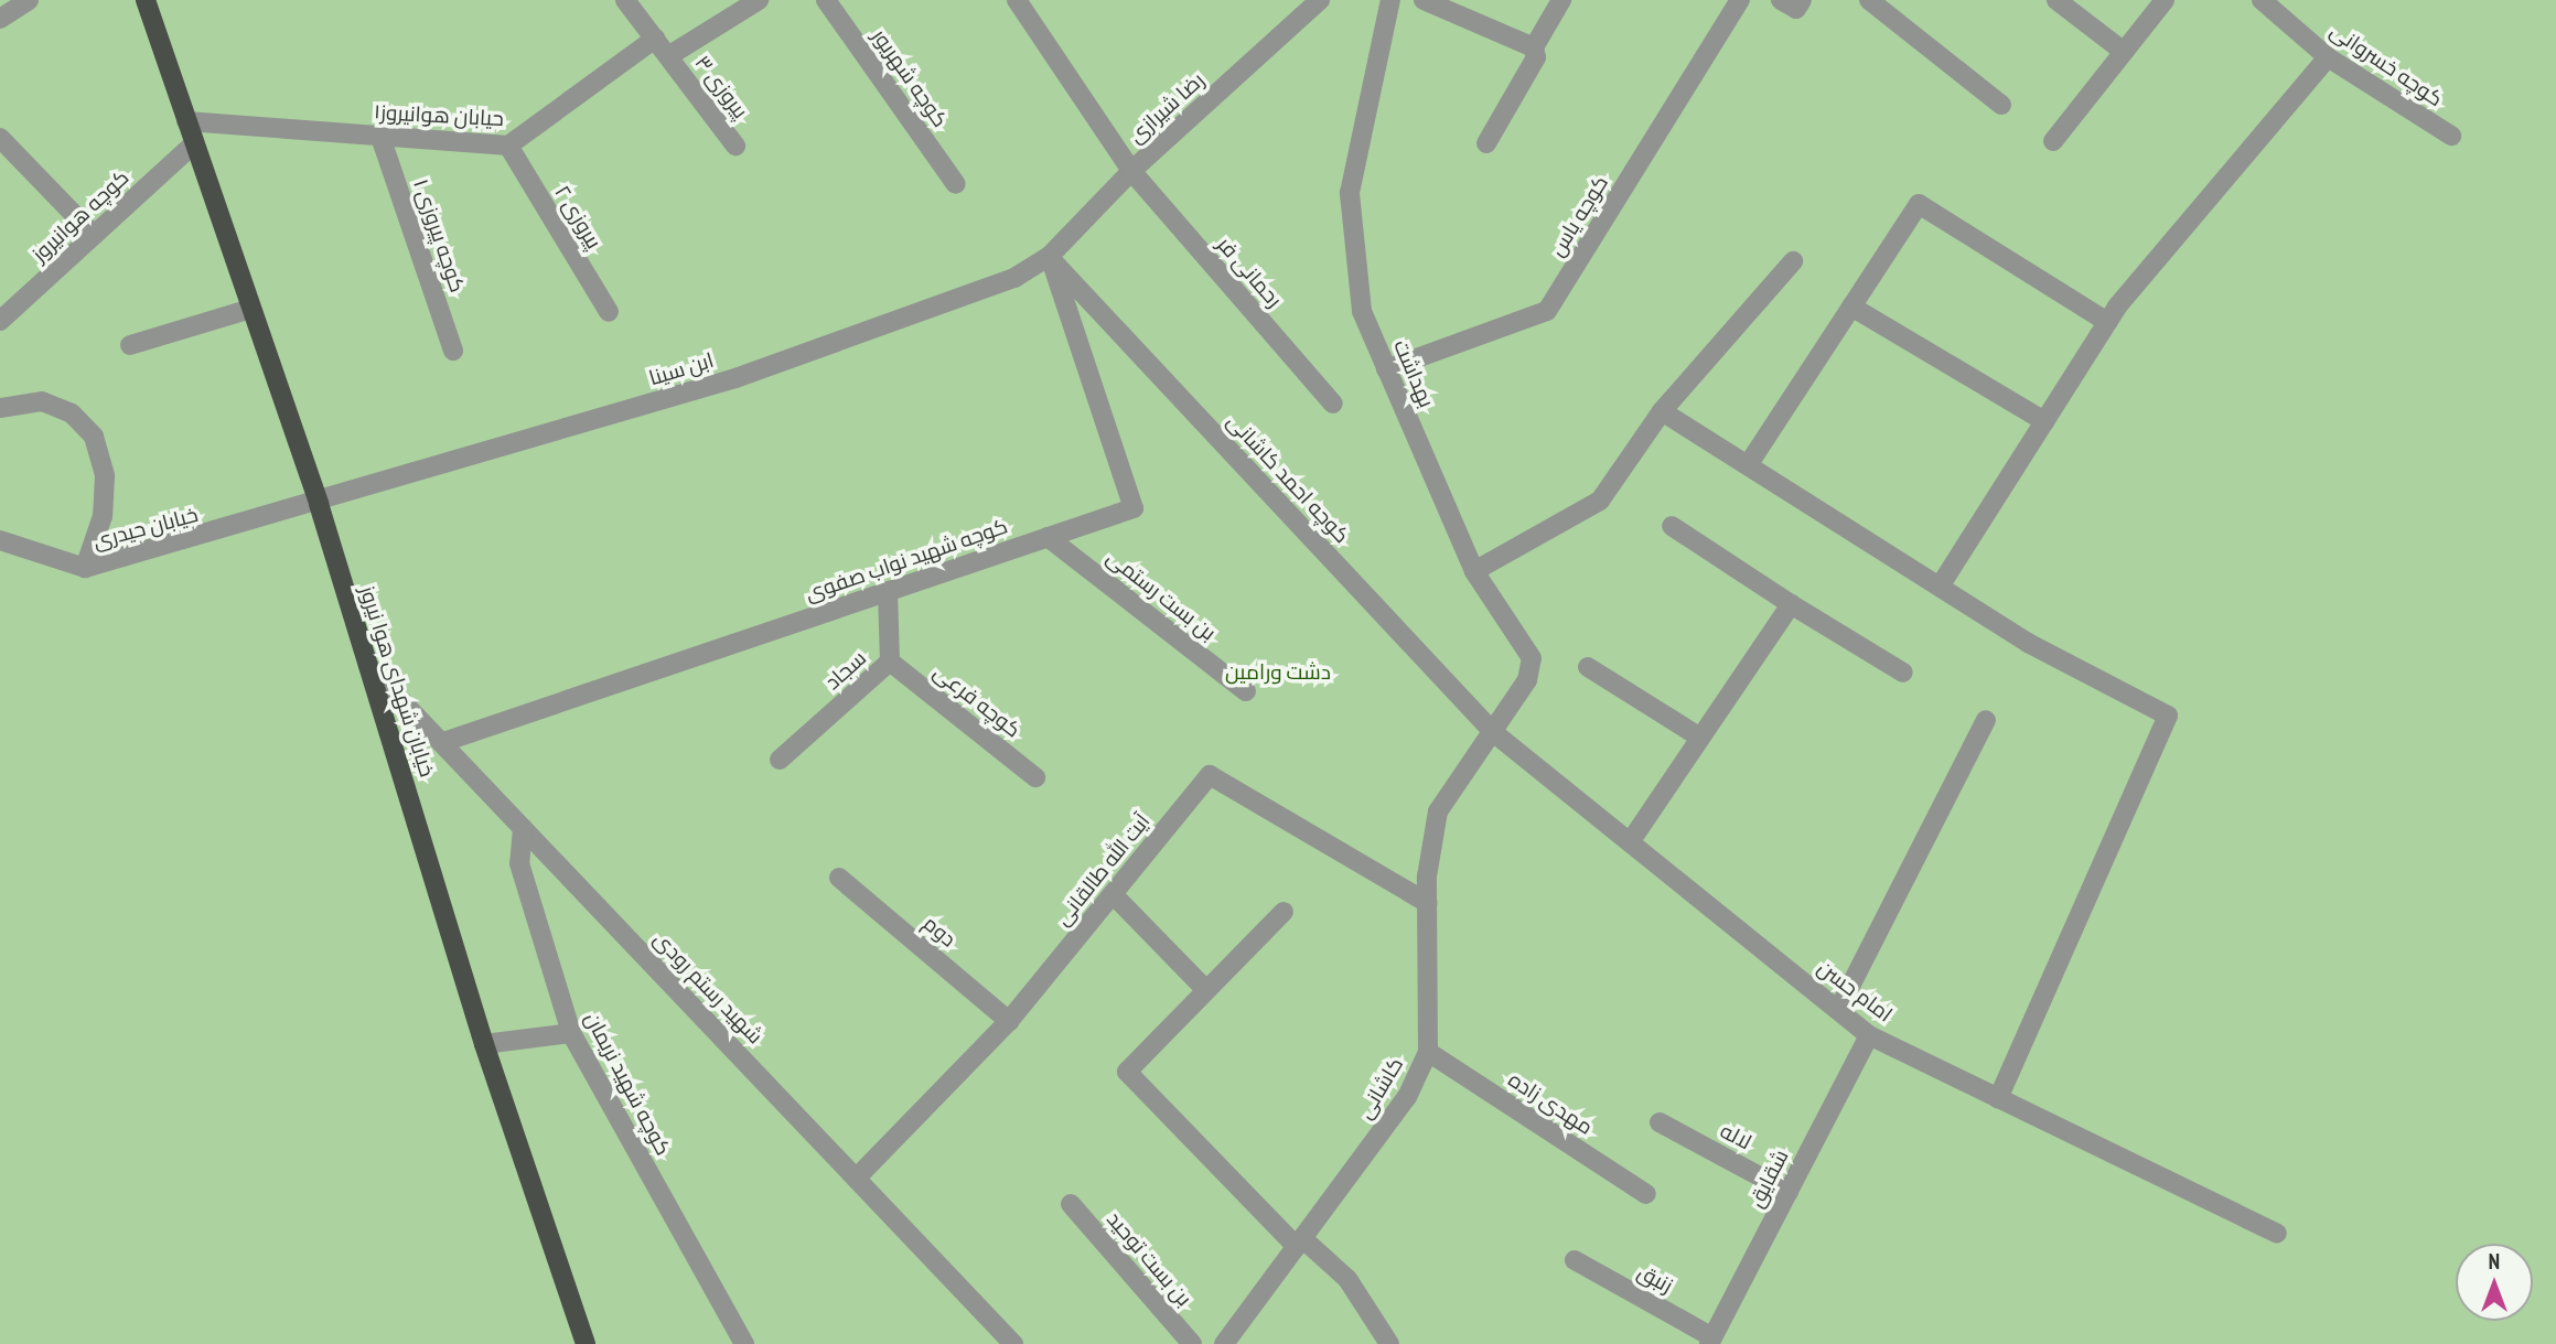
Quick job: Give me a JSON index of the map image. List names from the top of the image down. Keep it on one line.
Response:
{"streets":{"main road":["خیابان شهدای هوا نیروز"],"street":["کوچه خسروانی","کوچه شهریور","پیروزی ۳","رضا شیرازی","حیابان هوانیروز۱","کوچه هوانیروز","کوچه یاس","پیروزی ۲","کوچه پیروزی ۱","رحمانی فر","ابن سینا","بهداشت","کوچه احمد کاشانی","خیابان حیدری","کوچه شهید نواب صفوی","بن بست رستمی","سجاد","کوچه فرعی","آیت الله طالقانی","دوم","شهید رستم رودی","امام حسن","کوچه شهید نریمان","کاشانی","مهدی زاده","لاله","شقایق","بن بست توحید","زنبق"]},"crossings":[["پیروزی ۳","حیابان هوانیروز۱"],["رضا شیرازی","رحمانی فر"],["رضا شیرازی","ابن سینا"],["رضا شیرازی","کوچه احمد کاشانی"],["رضا شیرازی","کوچه شهید نواب صفوی"],["حیابان هوانیروز۱","پیروزی ۲"],["حیابان هوانیروز۱","کوچه پیروزی ۱"],["حیابان هوانیروز۱","خیابان شهدای هوا نیروز"],["کوچه هوانیروز","خیابان شهدای هوا نیروز"],["کوچه یاس","بهداشت"],["ابن سینا","کوچه احمد کاشانی"],["ابن سینا","خیابان حیدری"],["ابن سینا","کوچه شهید نواب صفوی"],["ابن سینا","خیابان شهدای هوا نیروز"],["بهداشت","کوچه احمد کاشانی"],["بهداشت","امام حسن"],["بهداشت","کاشانی"],["کوچه احمد کاشانی","کوچه شهید نواب صفوی"],["کوچه احمد کاشانی","امام حسن"],["کوچه احمد کاشانی","کاشانی"],["خیابان حیدری","خیابان شهدای هوا نیروز"],["کوچه شهید نواب صفوی","بن بست رستمی"],["کوچه شهید نواب صفوی","سجاد"],["کوچه شهید نواب صفوی","شهید رستم رودی"],["سجاد","کوچه فرعی"],["خیابان شهدای هوا نیروز","شهید رستم رودی"],["آیت الله طالقانی","دوم"],["آیت الله طالقانی","شهید رستم رودی"],["آیت الله طالقانی","کاشانی"],["شهید رستم رودی","کوچه شهید نریمان"],["امام حسن","کاشانی"],["امام حسن","شقایق"],["کاشانی","مهدی زاده"],["لاله","شقایق"],["شقایق","زنبق"]],"parks":["دشت ورامین"],"north":"top"}
